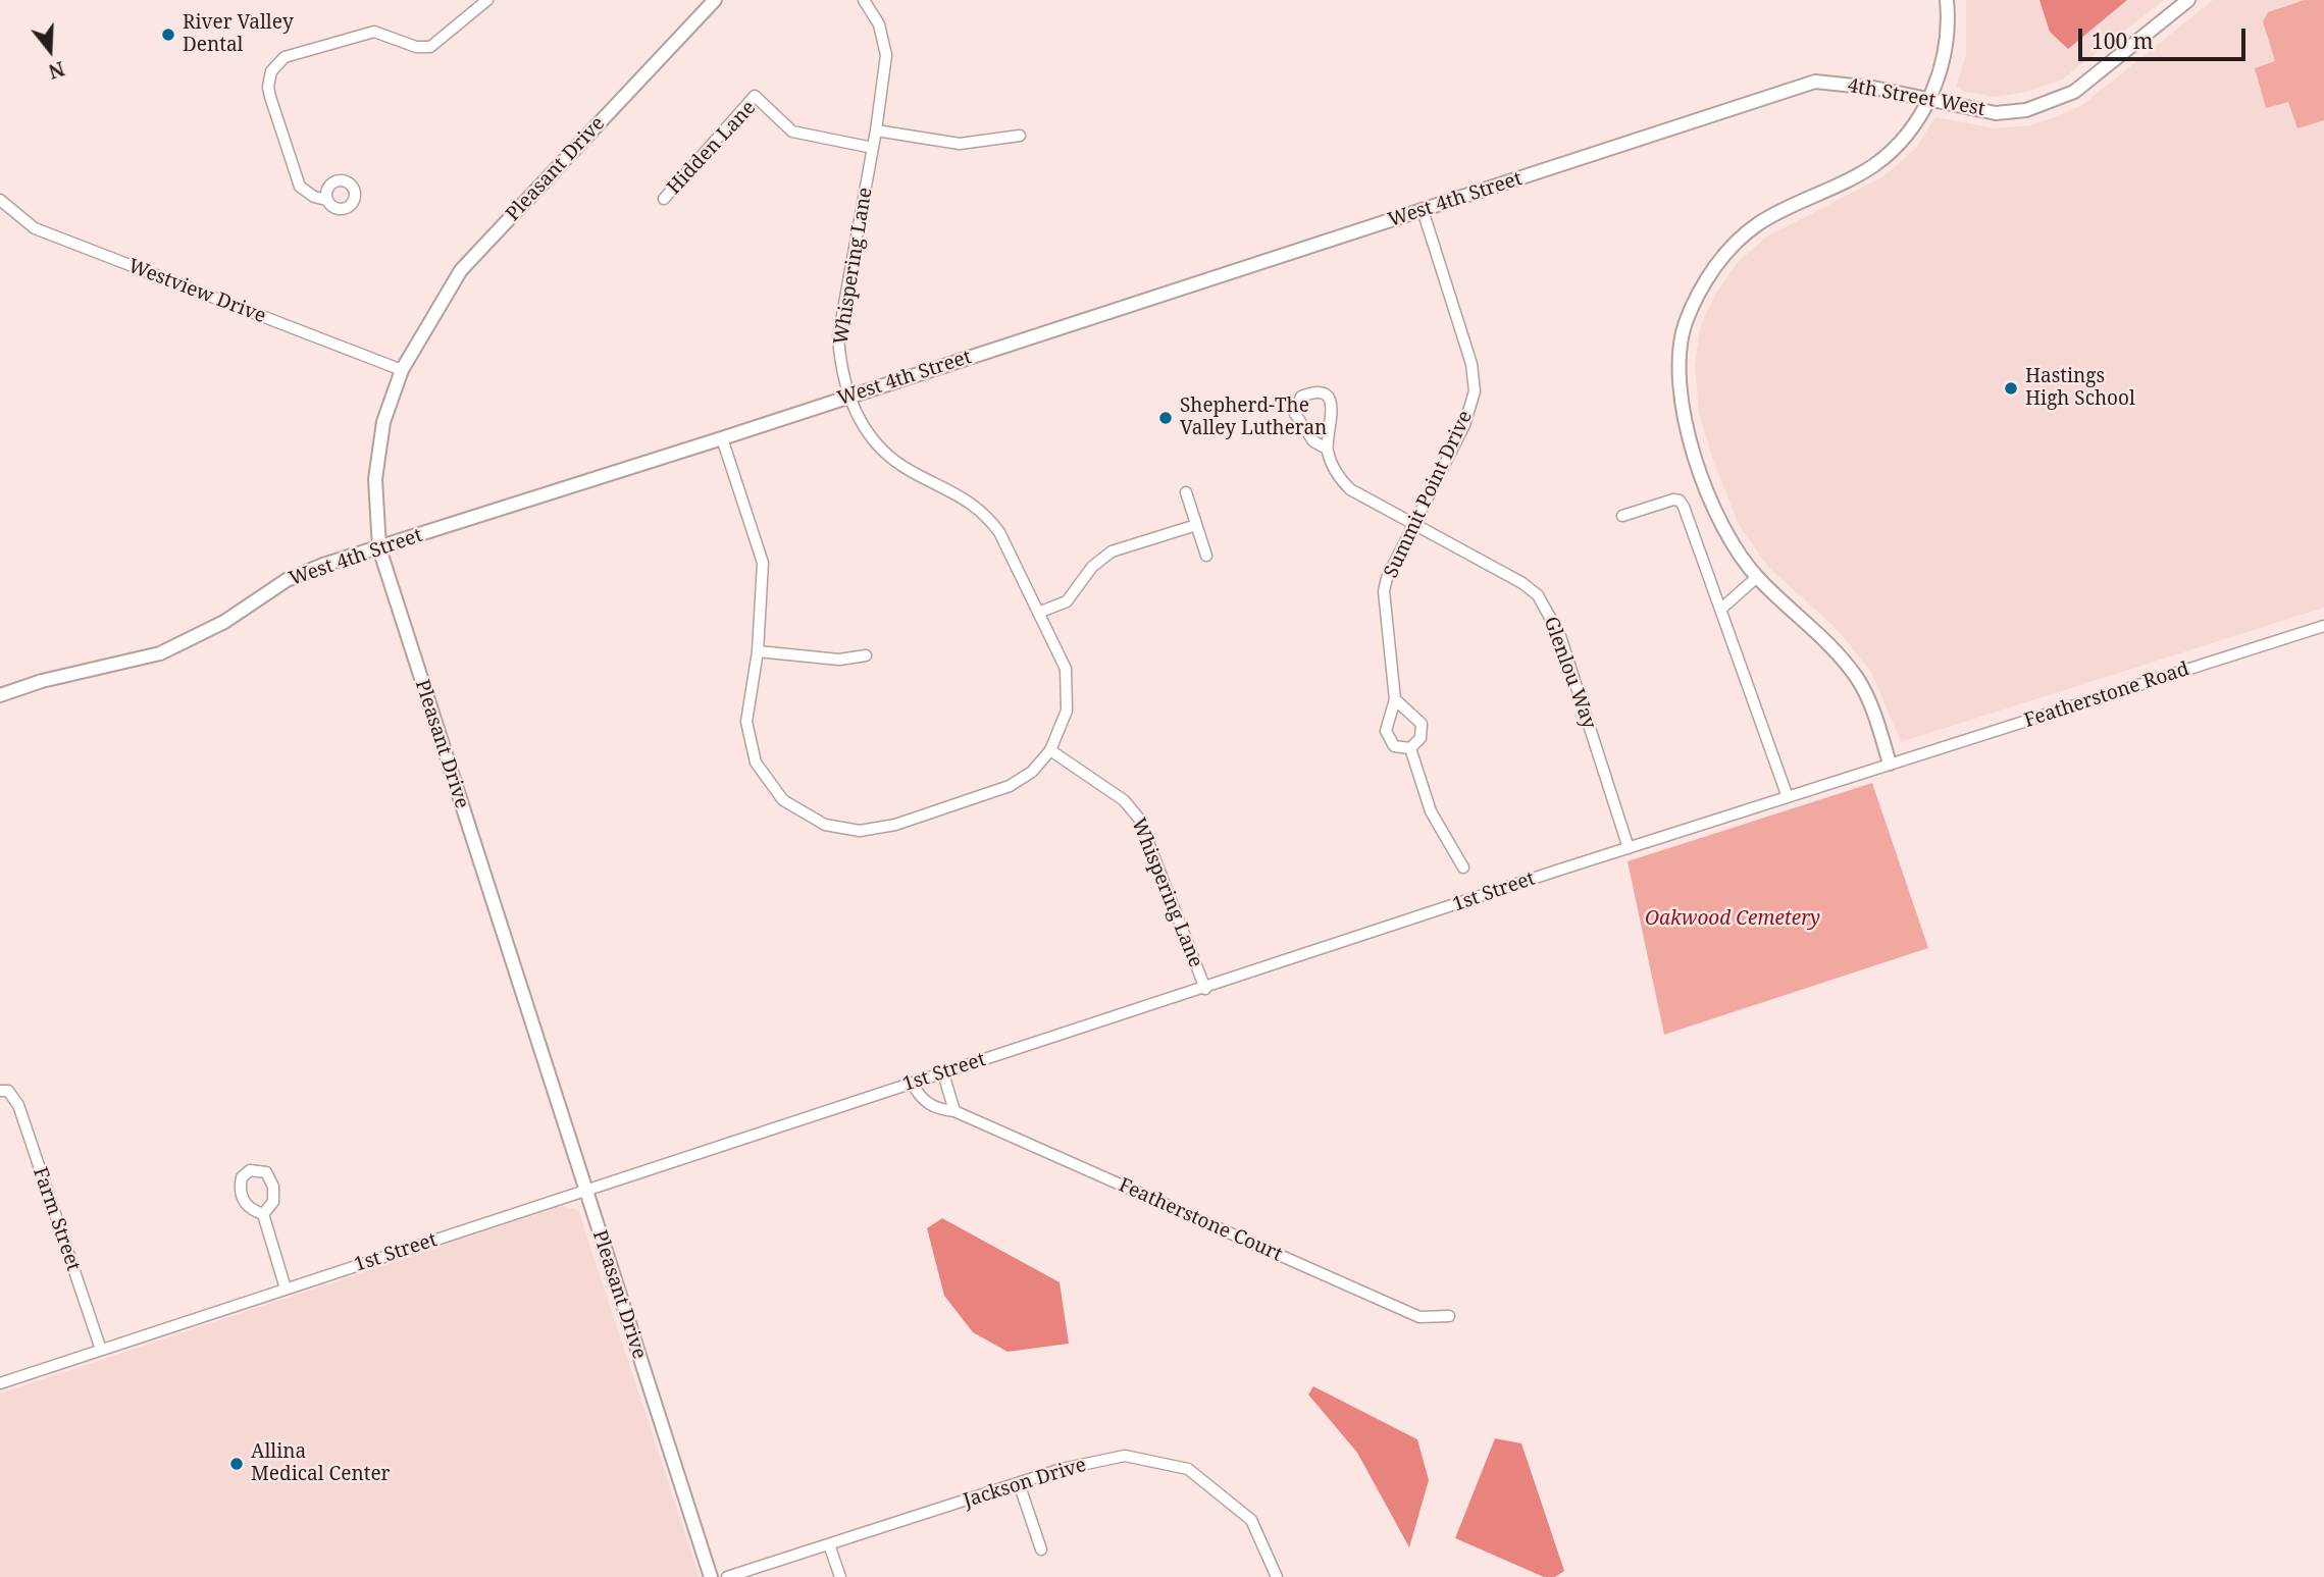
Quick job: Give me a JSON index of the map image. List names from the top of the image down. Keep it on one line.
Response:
{"streets":{"street":["4th Street West","Hidden Lane","Pleasant Drive","West 4th Street","Whispering Lane","Westview Drive","Summit Point Drive","Glenlou Way","Featherstone Road","1st Street","Farm Street","Featherstone Court","Jackson Drive"]},"crossings":[["4th Street West","West 4th Street"],["Hidden Lane","Whispering Lane"],["Pleasant Drive","West 4th Street"],["Pleasant Drive","Westview Drive"],["Pleasant Drive","1st Street"],["West 4th Street","Whispering Lane"],["West 4th Street","Summit Point Drive"],["Whispering Lane","1st Street"],["Summit Point Drive","Glenlou Way"],["Glenlou Way","1st Street"],["Featherstone Road","1st Street"],["1st Street","Farm Street"],["1st Street","Featherstone Court"]],"parks":["Oakwood Cemetery"],"places":["River Valley Dental","Hastings High School","Shepherd-The Valley Lutheran","Allina Medical Center"],"scale_bar":"100 m","north":"bottom"}
